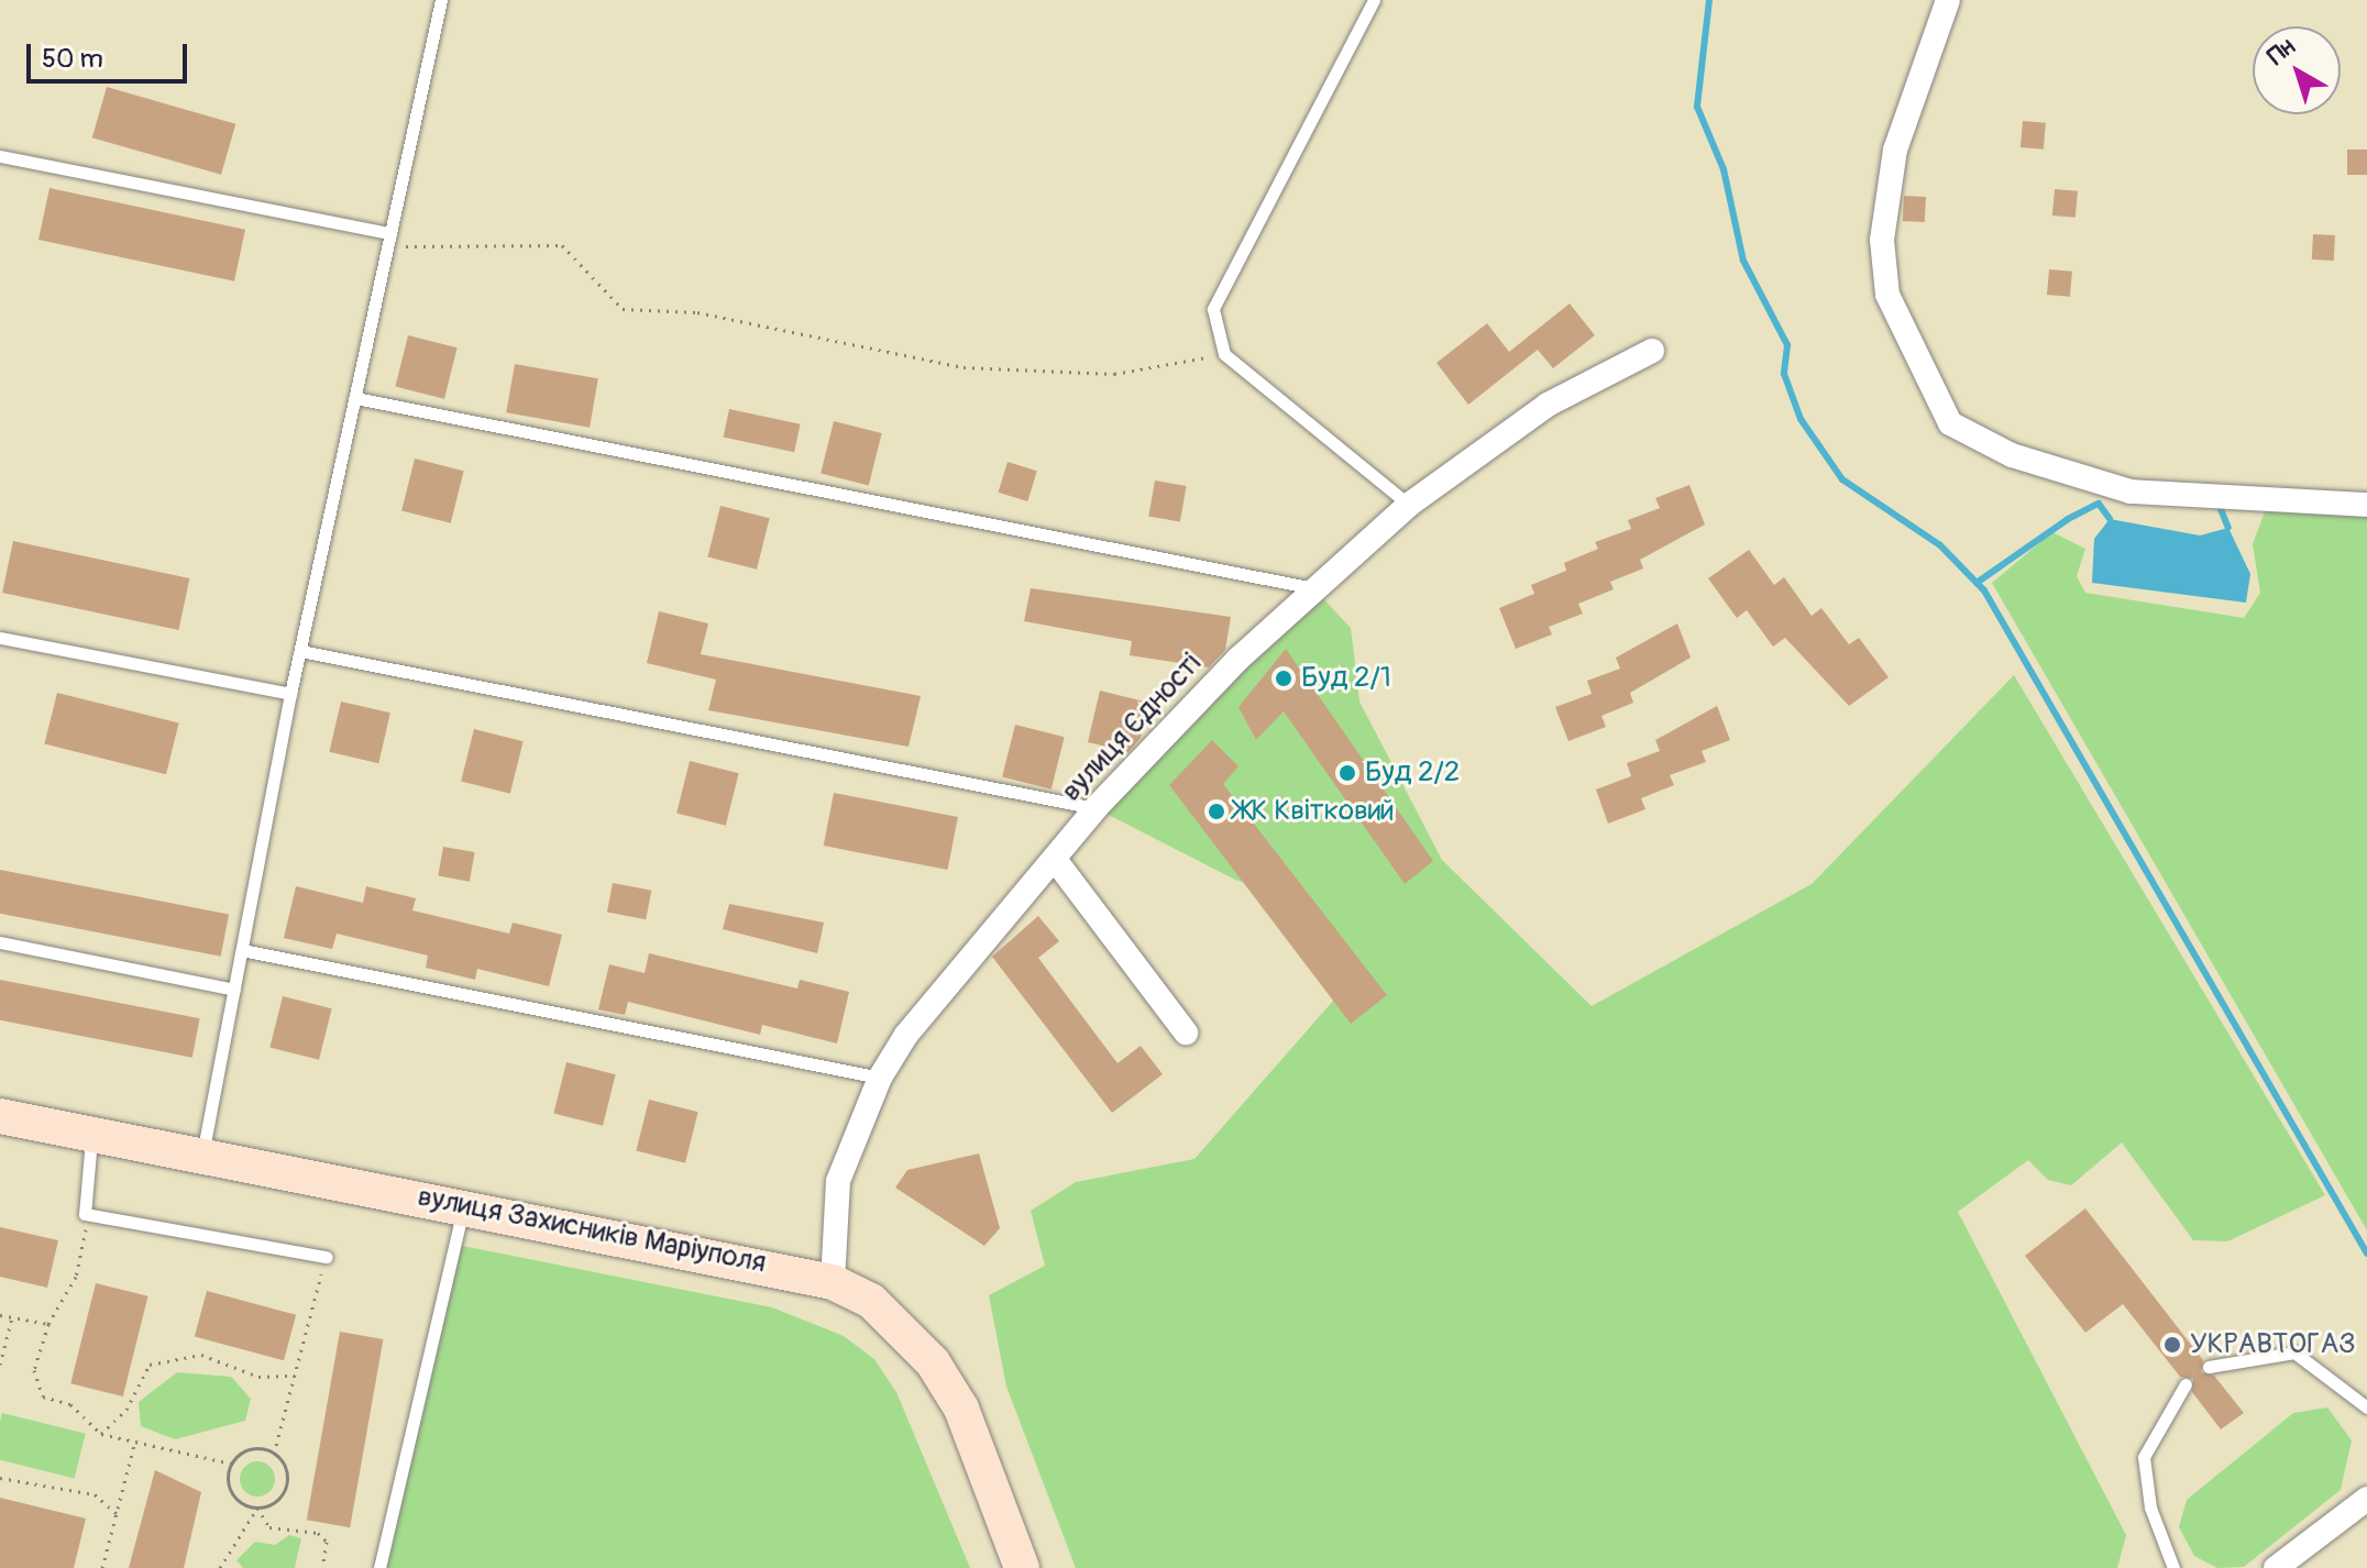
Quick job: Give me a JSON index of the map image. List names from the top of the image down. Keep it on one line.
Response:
{"streets":{"main road":["вулиця Захисників Маріуполя"],"street":["вулиця Єдності"]},"crossings":[["вулиця Єдності","вулиця Захисників Маріуполя"]],"places":["Буд 2/1","Буд 2/2","ЖК Квітковий","УКРАВТОГАЗ"],"scale_bar":"50 m","north":"top left"}
